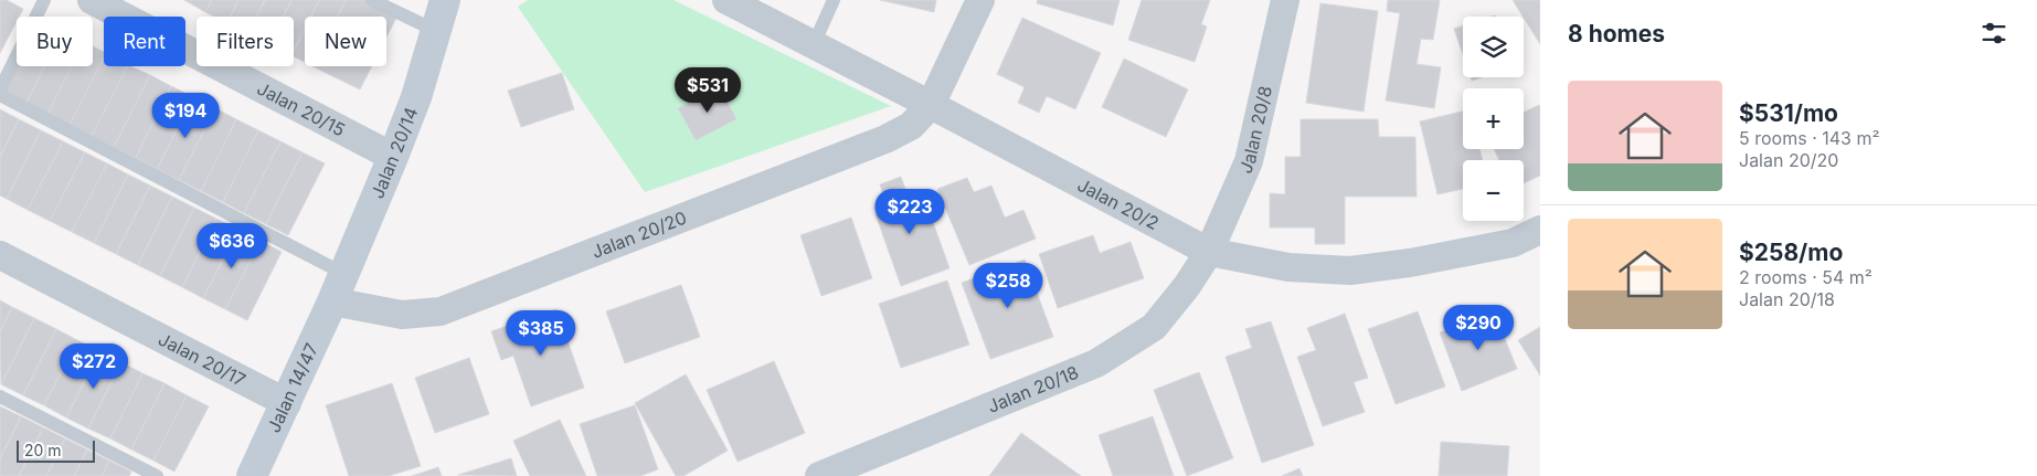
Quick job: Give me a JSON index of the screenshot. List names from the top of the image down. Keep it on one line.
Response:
{"streets":{"street":["Jalan 20/15","Jalan 20/8","Jalan 20/14","Jalan 20/2","Jalan 20/20","Jalan 20/17","Jalan 14/47","Jalan 20/18"]},"crossings":[["Jalan 20/15","Jalan 20/14"],["Jalan 20/8","Jalan 20/2"],["Jalan 20/8","Jalan 20/18"],["Jalan 20/14","Jalan 20/20"],["Jalan 20/14","Jalan 14/47"],["Jalan 20/2","Jalan 20/20"],["Jalan 20/2","Jalan 20/18"],["Jalan 20/20","Jalan 14/47"],["Jalan 20/17","Jalan 14/47"]],"scale_bar":"20 m","page":{"heading":"8 homes","map_buttons":["+","−"],"chip":["Buy","Rent","Filters","New"],"list":[{"name":"$531/mo","note":"5 rooms · 143 m² · Jalan 20/20"},{"name":"$258/mo","note":"2 rooms · 54 m² · Jalan 20/18"}],"price":["$531","$194","$223","$636","$258","$290","$385","$272"],"scale":"20 m"}}
